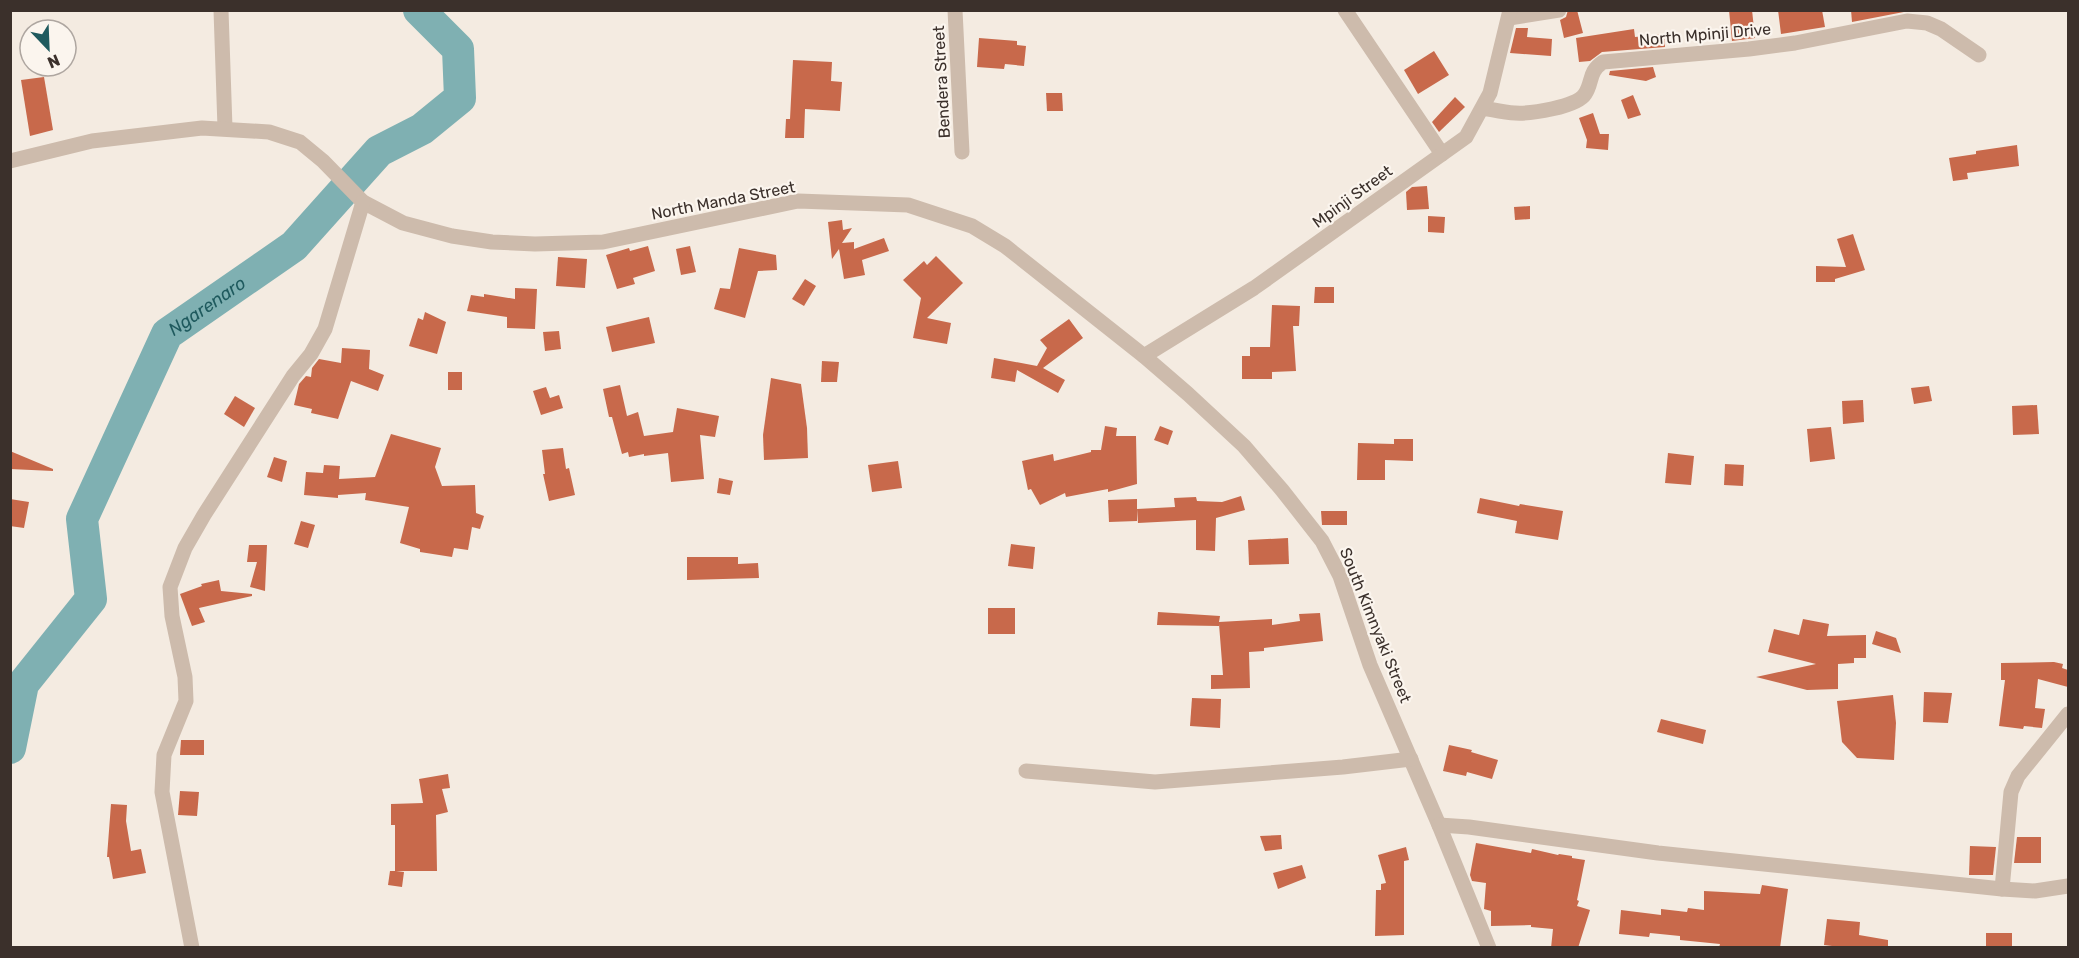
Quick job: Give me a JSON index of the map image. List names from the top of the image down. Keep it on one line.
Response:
{"streets":{"street":["North Mpinji Drive","Bendera Street","Mpinji Street","North Manda Street","South Kimnyaki Street"]},"crossings":[["North Mpinji Drive","Mpinji Street"],["Mpinji Street","South Kimnyaki Street"],["North Manda Street","South Kimnyaki Street"]],"water":["Ngarenaro"],"north":"bottom right"}
